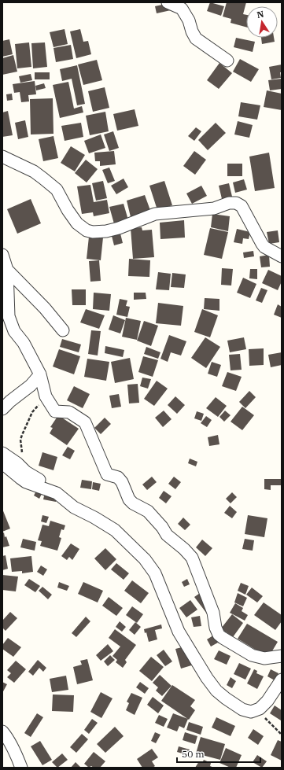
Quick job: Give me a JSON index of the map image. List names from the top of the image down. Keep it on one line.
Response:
{"scale_bar":"50 m","north":"top"}
